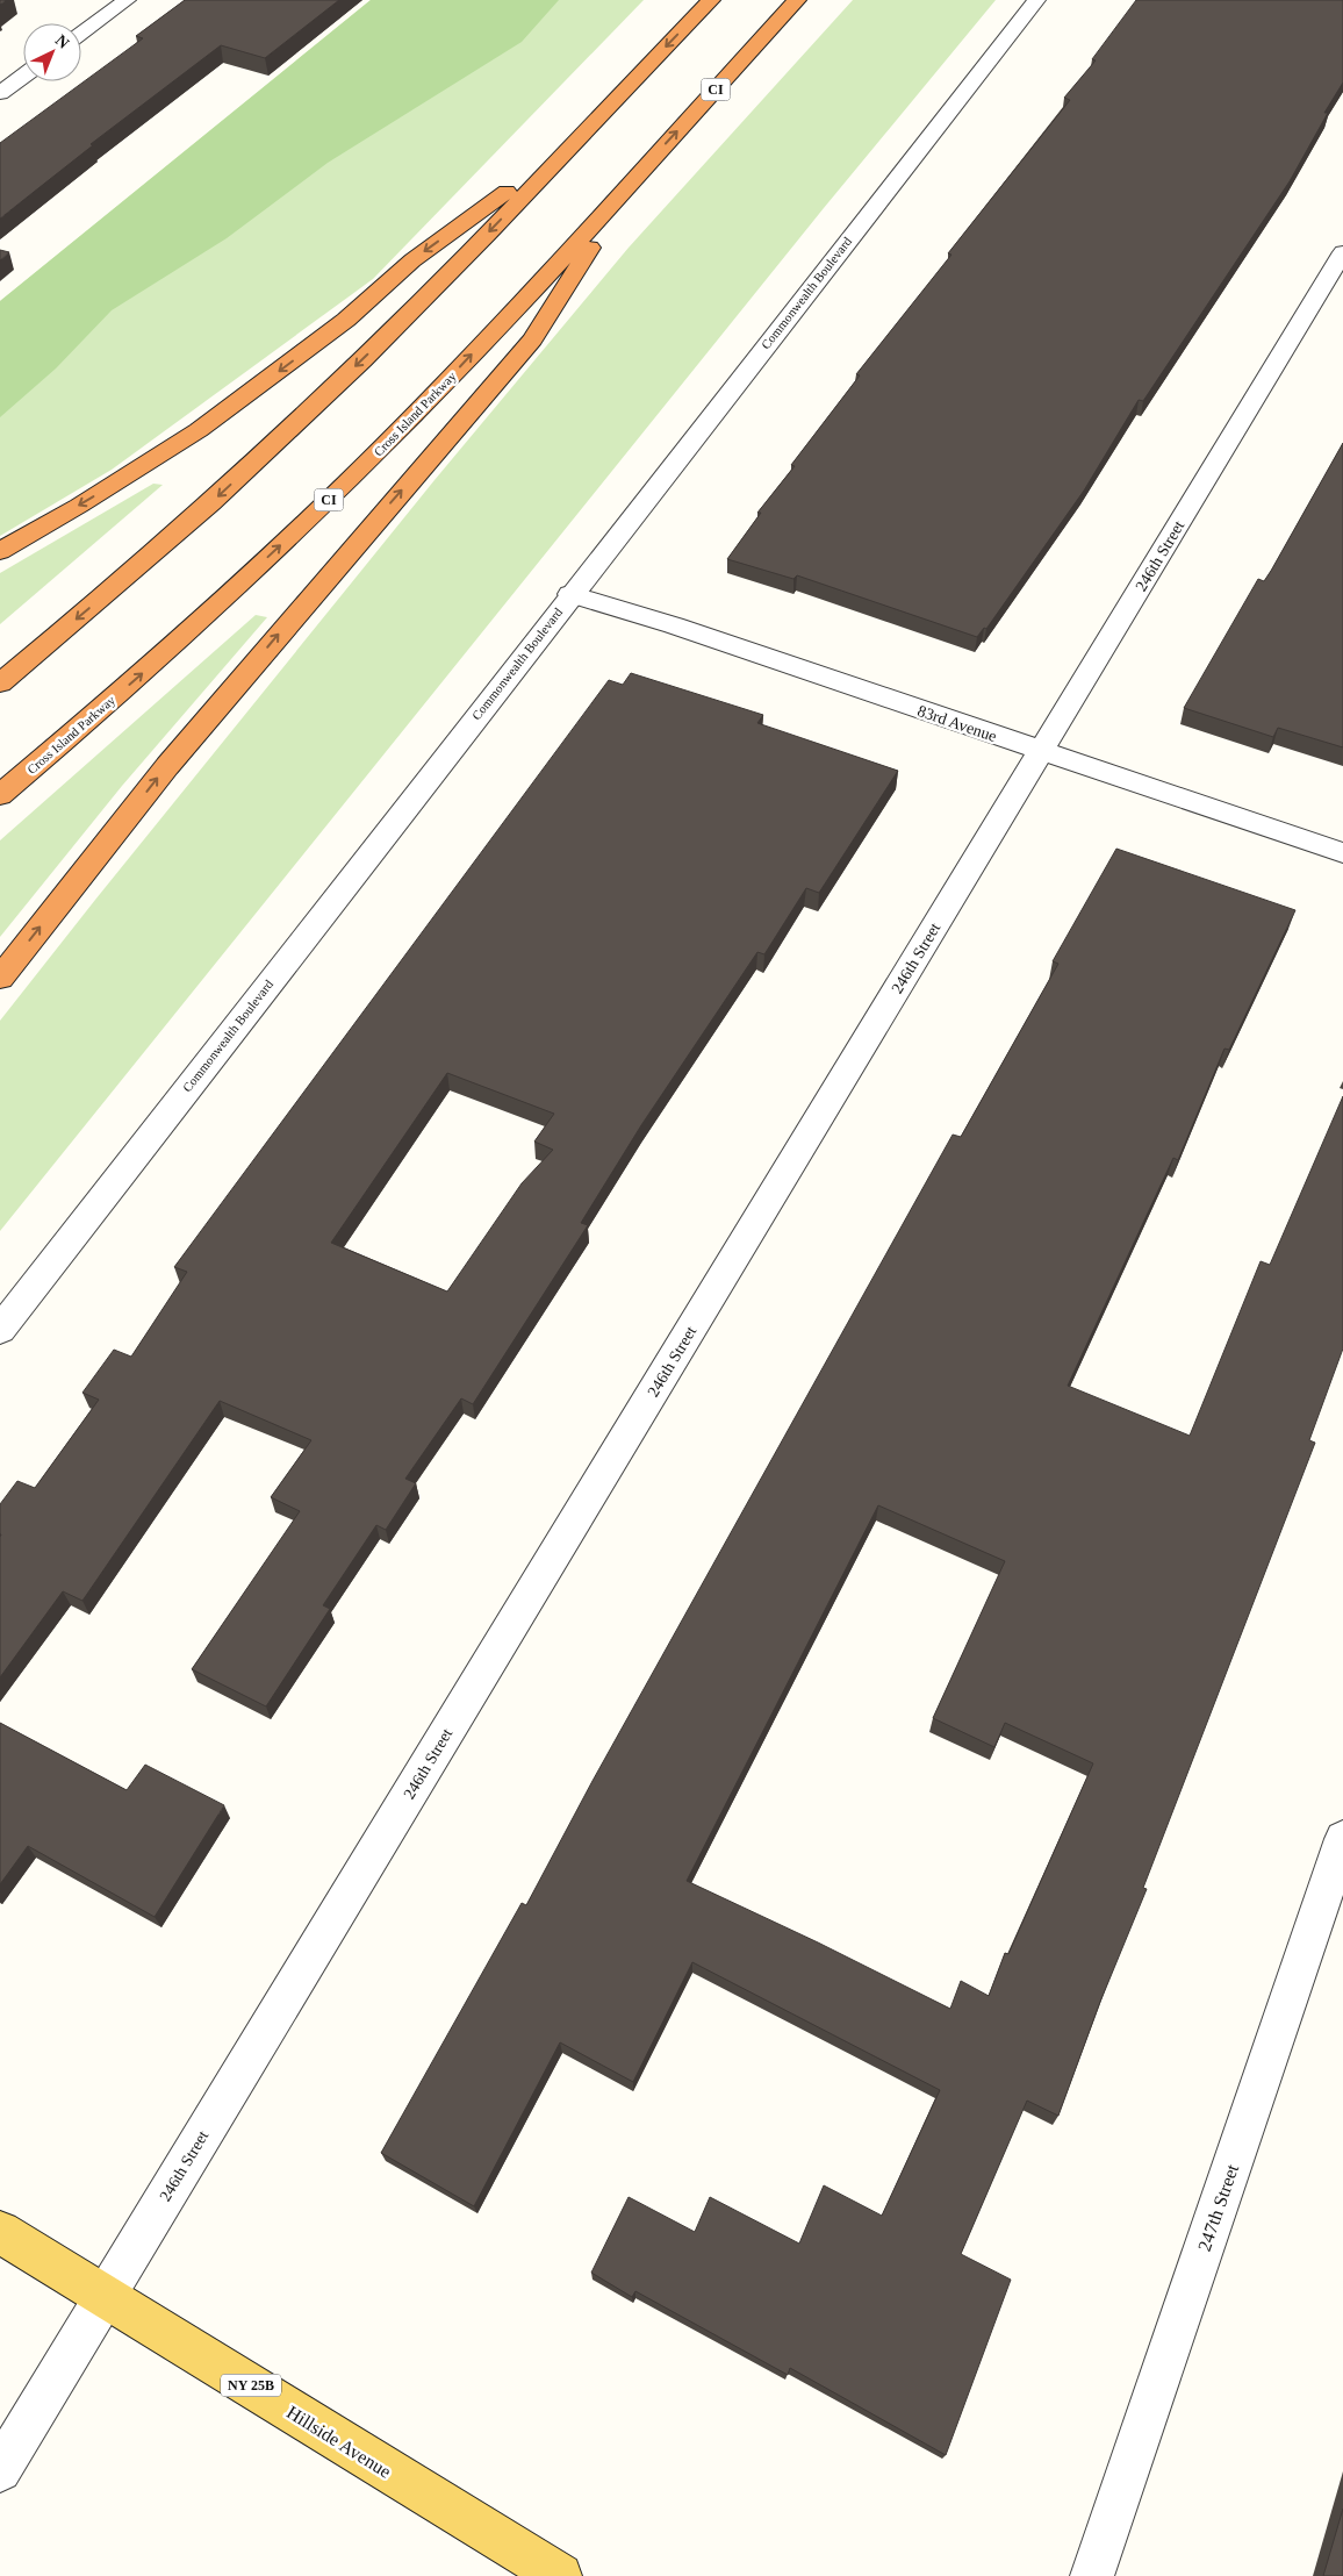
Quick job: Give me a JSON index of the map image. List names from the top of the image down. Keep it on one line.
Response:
{"streets":{"highway":["CI","Cross Island Parkway"],"main road":["NY 25B","Hillside Avenue"],"street":["Commonwealth Boulevard","246th Street","83rd Avenue","247th Street"]},"crossings":[["Commonwealth Boulevard","83rd Avenue"],["246th Street","83rd Avenue"],["246th Street","Hillside Avenue"]],"north":"top right"}
